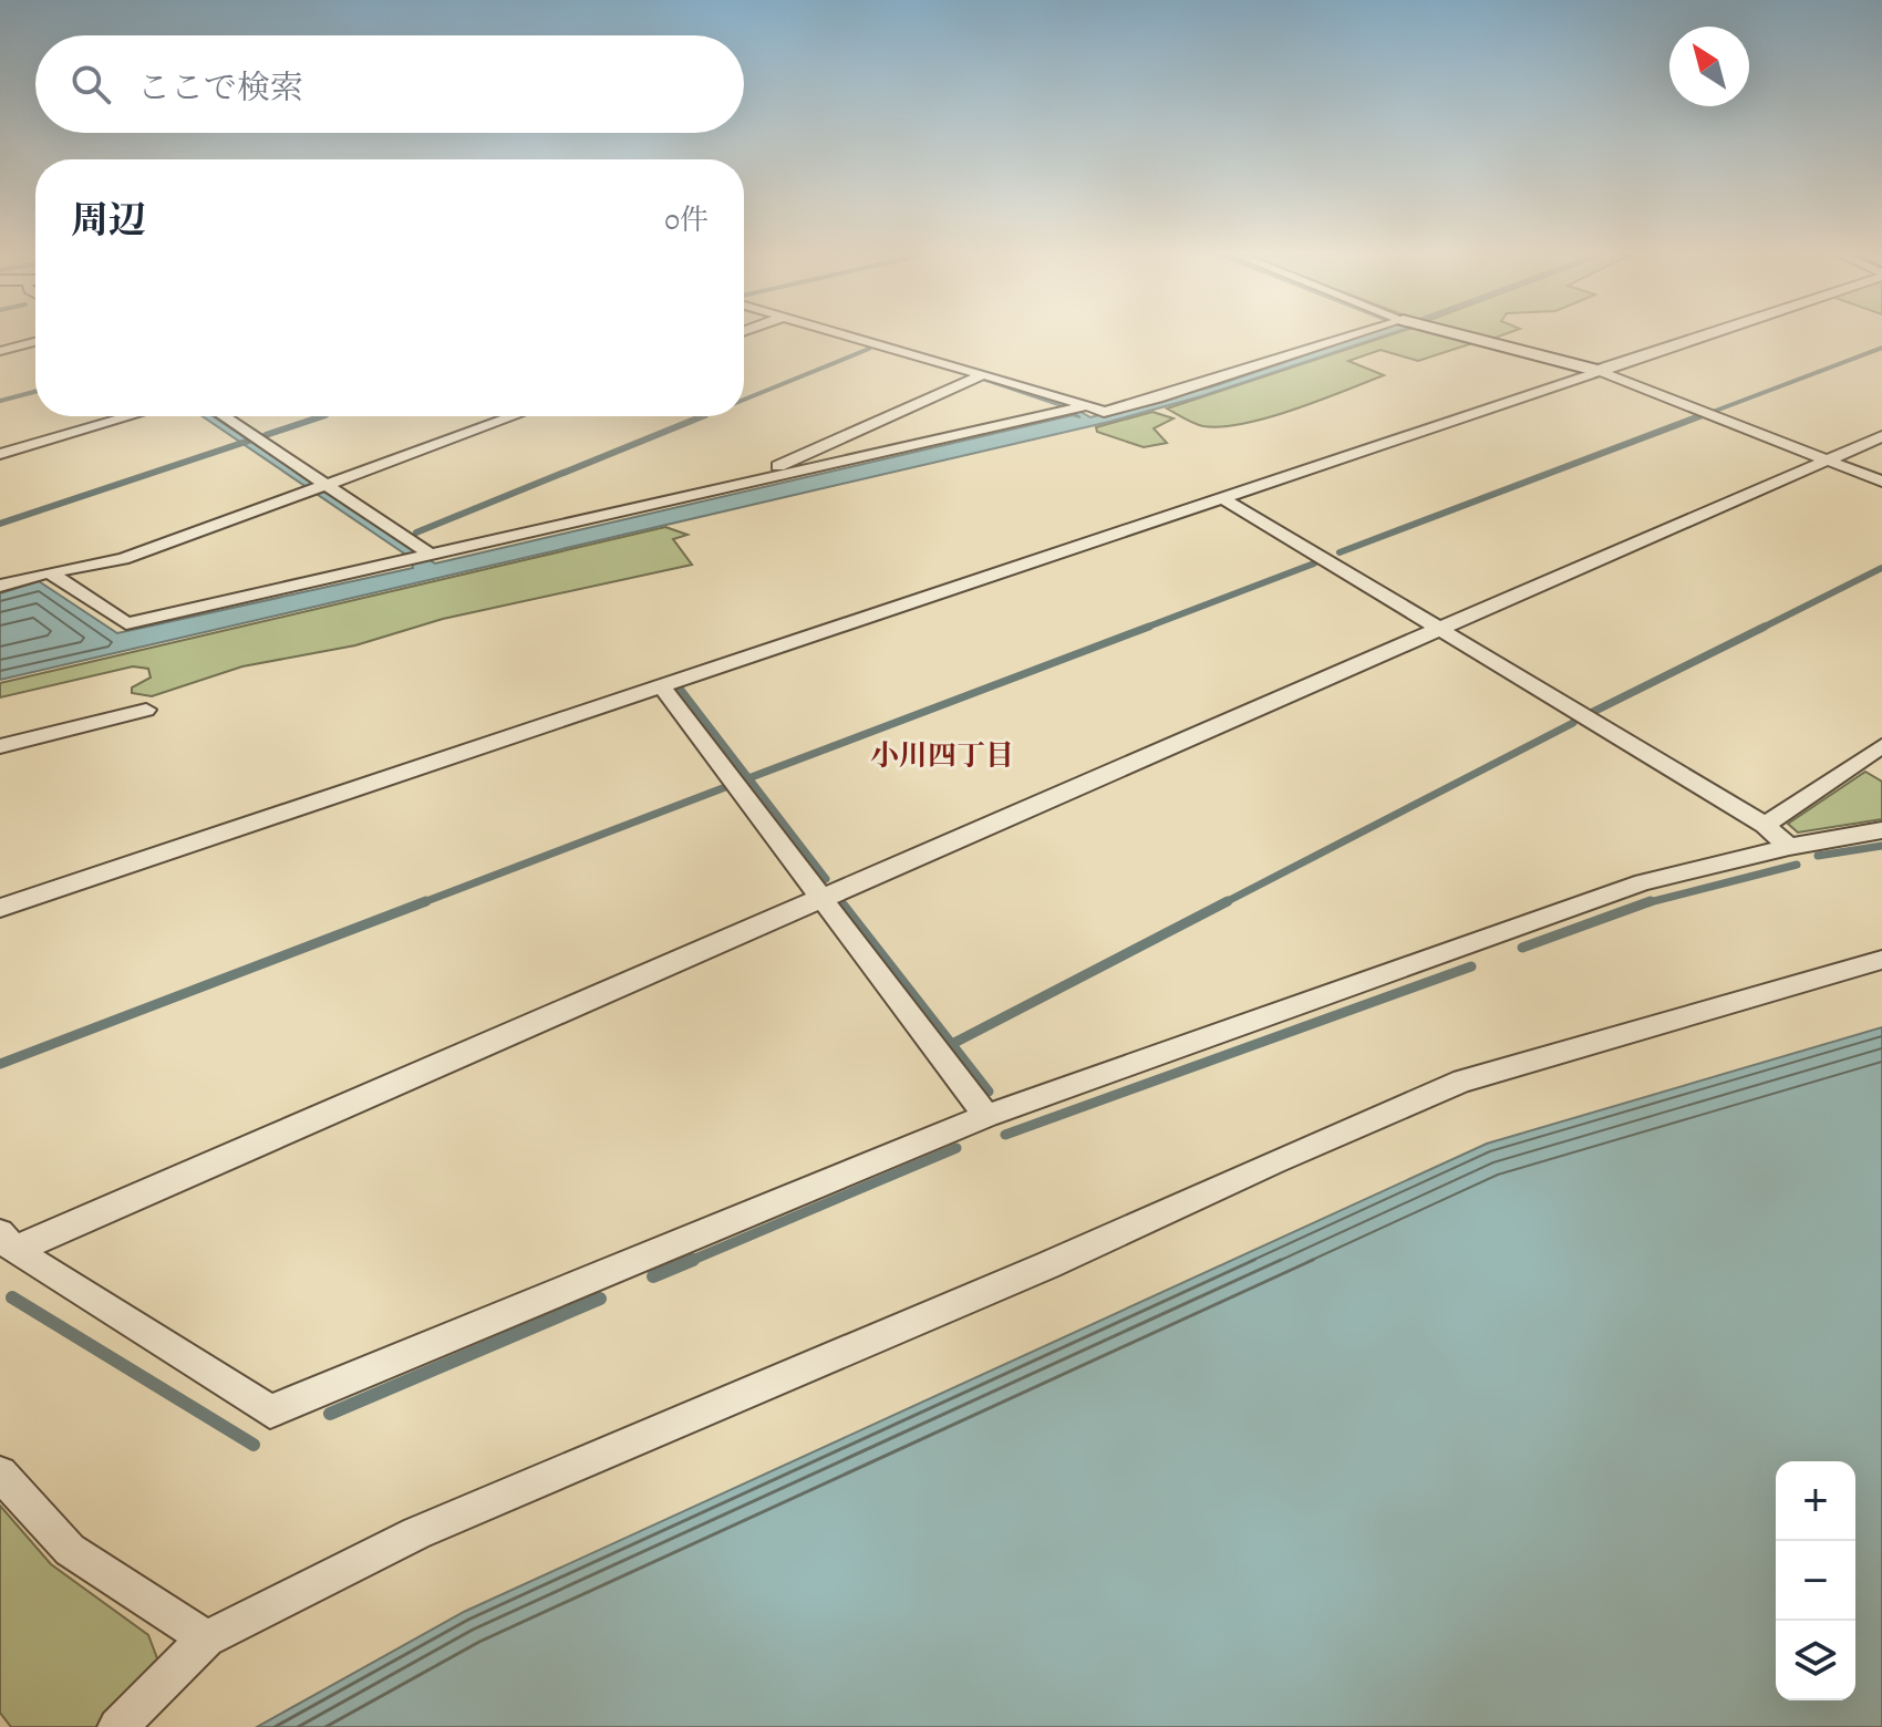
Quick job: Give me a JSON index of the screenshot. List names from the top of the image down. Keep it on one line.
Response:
{"districts":["小川四丁目"],"north":"top left","page":{"search":"ここで検索","heading":["周辺","0件"],"map_buttons":["+","−"]}}
